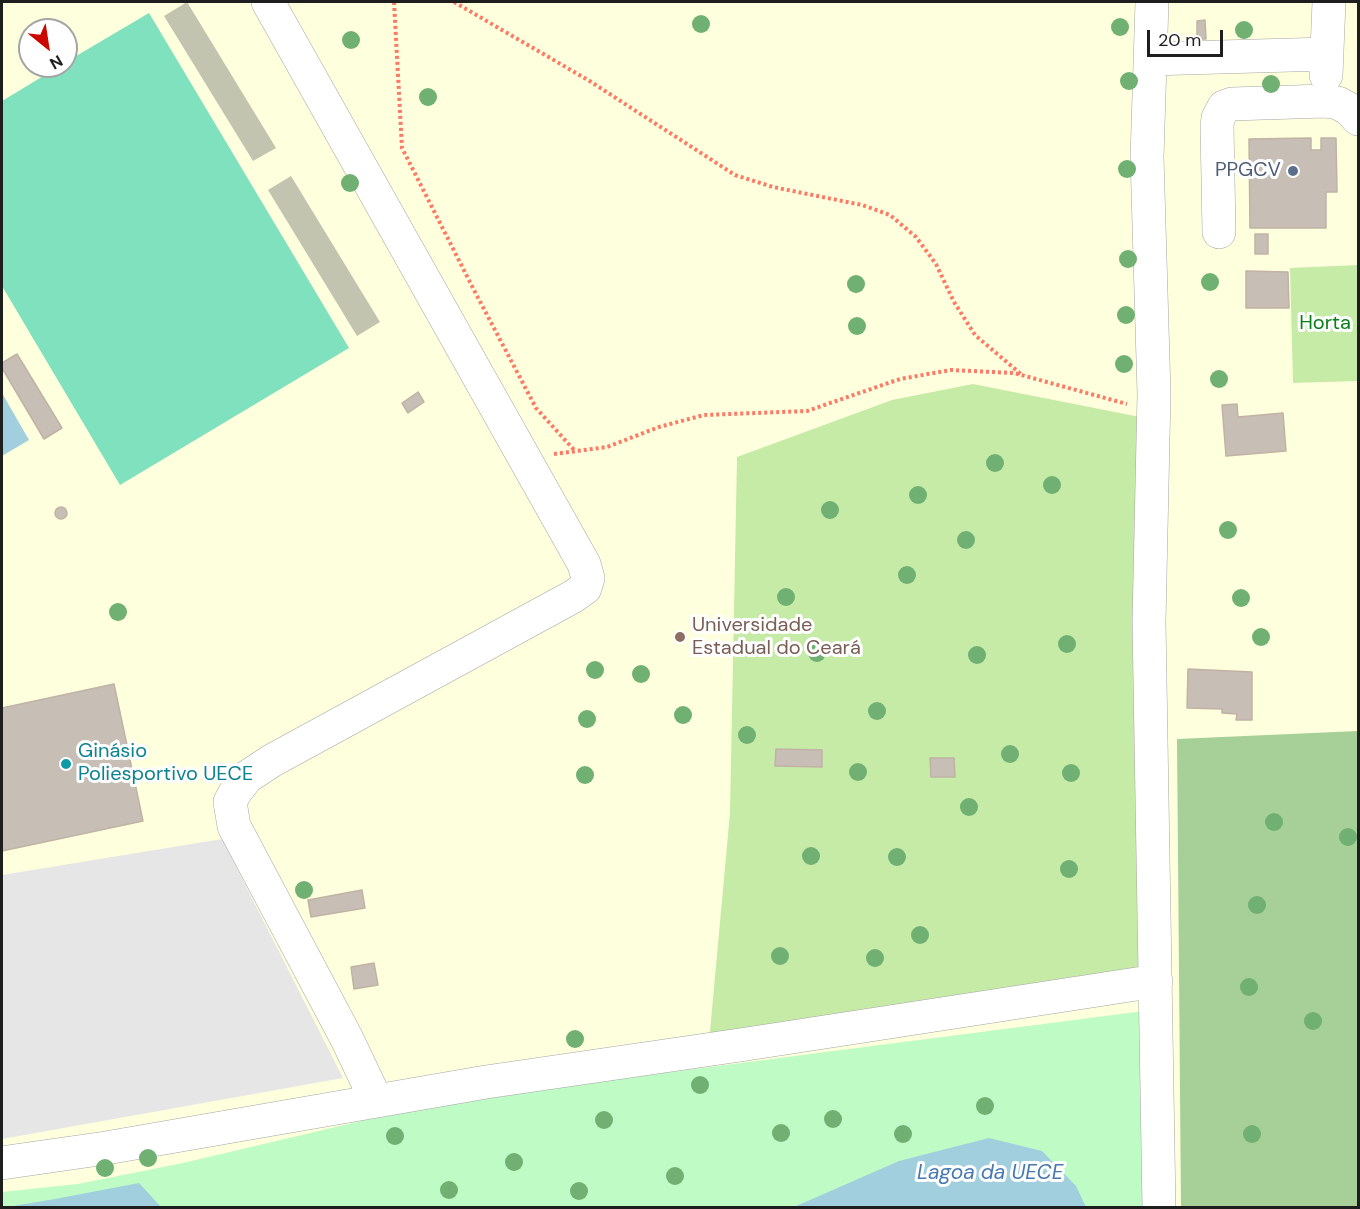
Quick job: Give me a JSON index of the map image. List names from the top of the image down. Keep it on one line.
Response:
{"water":["Lagoa da UECE"],"parks":["Horta"],"places":["PPGCV","Universidade Estadual do Ceará","Ginásio Poliesportivo UECE"],"scale_bar":"20 m","north":"bottom right"}
